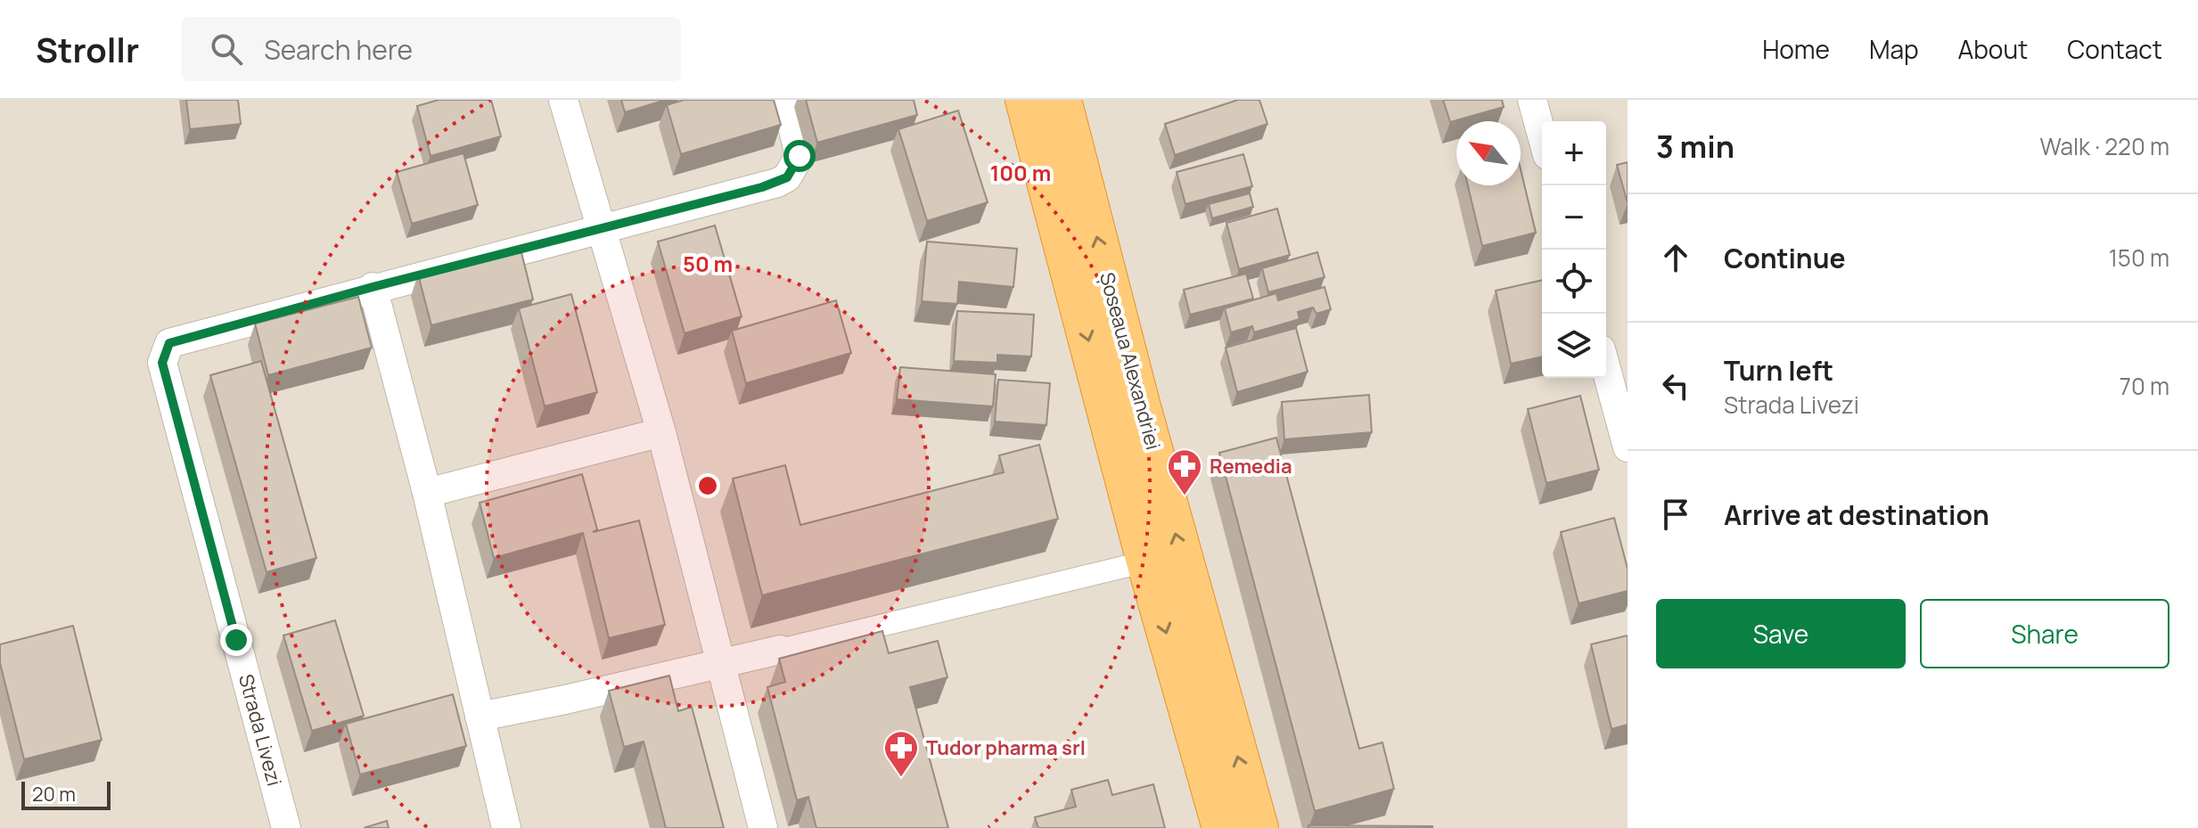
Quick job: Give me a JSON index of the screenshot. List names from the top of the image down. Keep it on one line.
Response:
{"streets":{"highway":["Șoseaua Alexandriei"],"street":["Strada Livezi"]},"places":{"pharmacy":["Remedia","Tudor pharma srl"]},"scale_bar":"20 m","north":"top left","page":{"header":"Strollr","search":"Search here","nav":["Home","Map","About","Contact"],"heading":["3 min","Walk · 220 m"],"map_buttons":["+","−"],"list":[["Continue","150 m"],["Turn left","Strada Livezi","70 m"],"Arrive at destination"],"buttons":["Save","Share"],"scale":"20 m"},"rings":["100 m","50 m"]}
